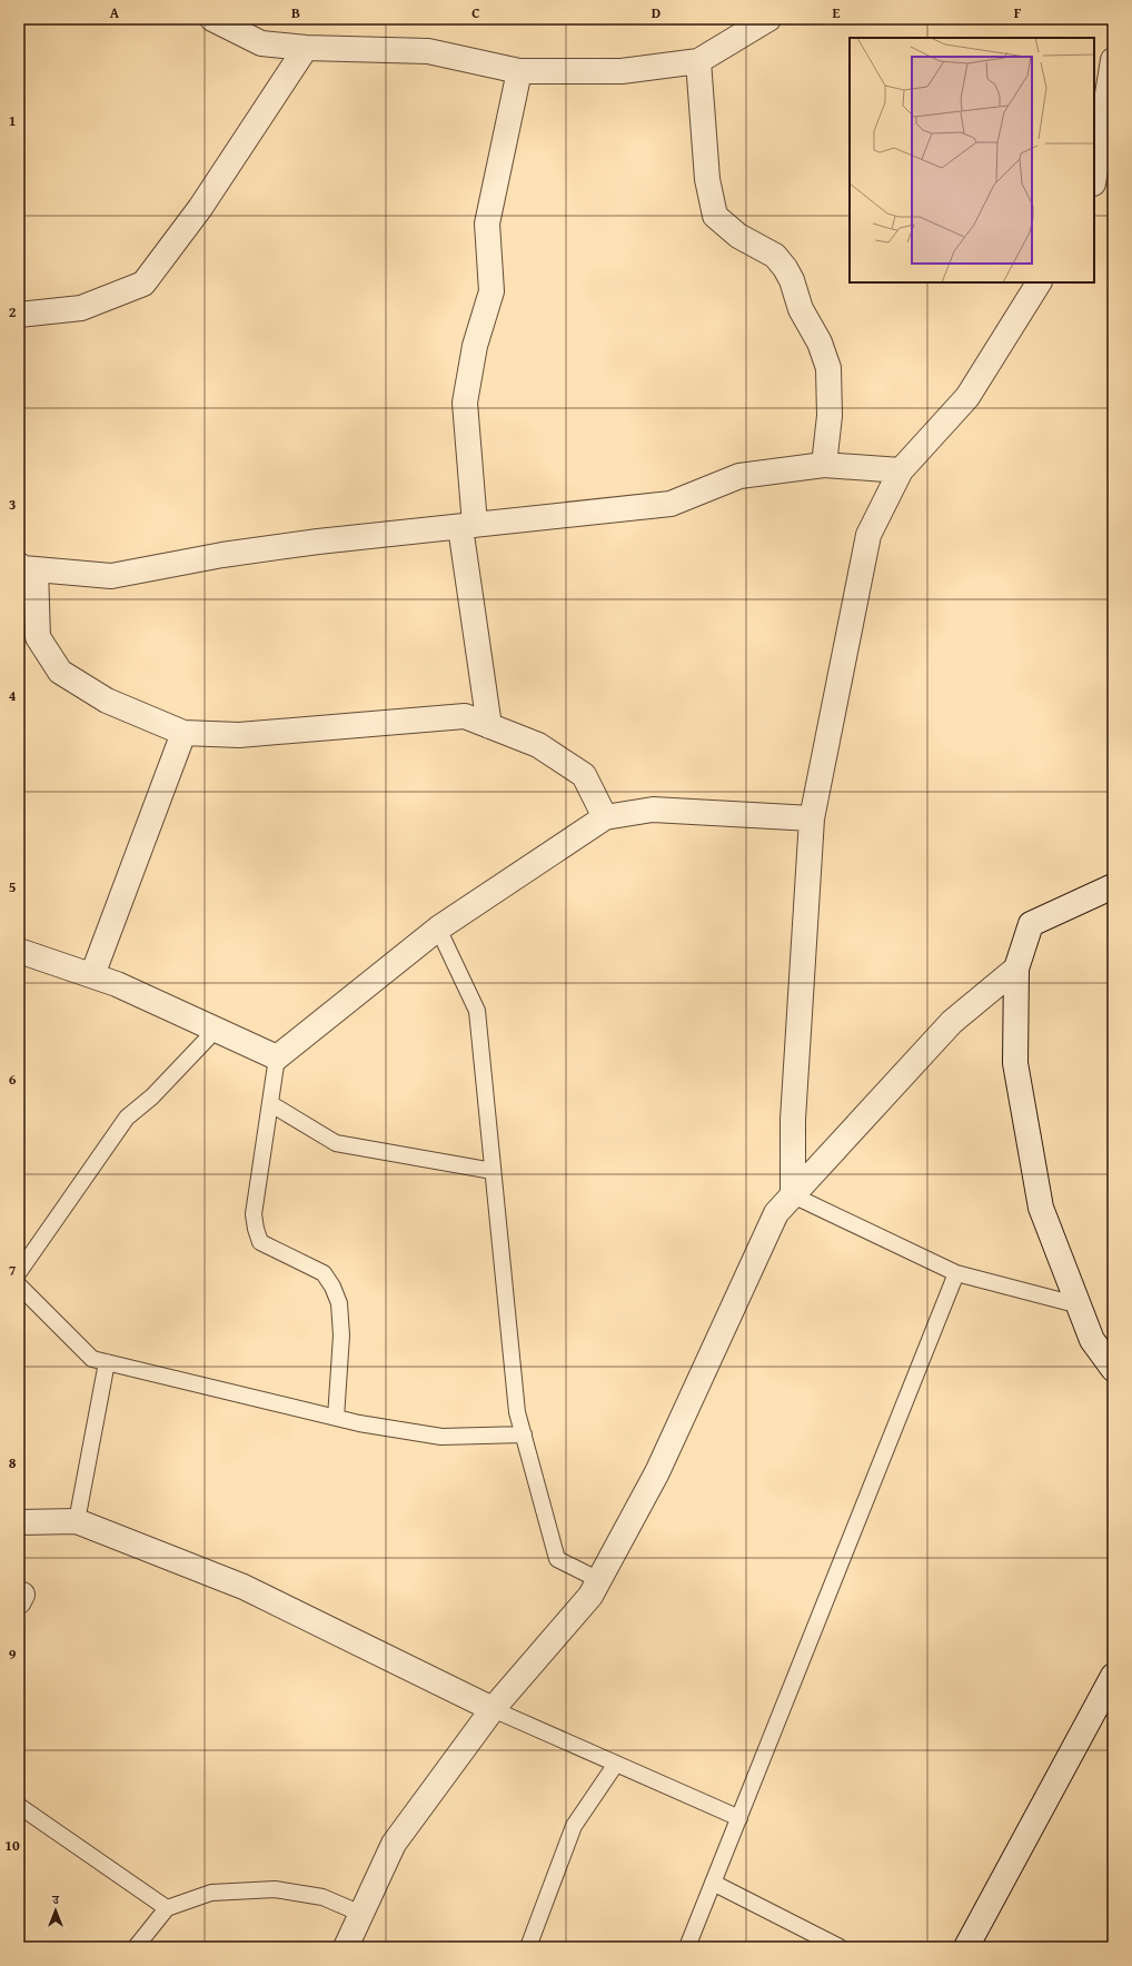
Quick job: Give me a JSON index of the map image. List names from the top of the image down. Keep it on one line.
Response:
{"north":"top","grid":{"columns":["A","B","C","D","E","F"],"rows":["1","2","3","4","5","6","7","8","9","10"]}}
